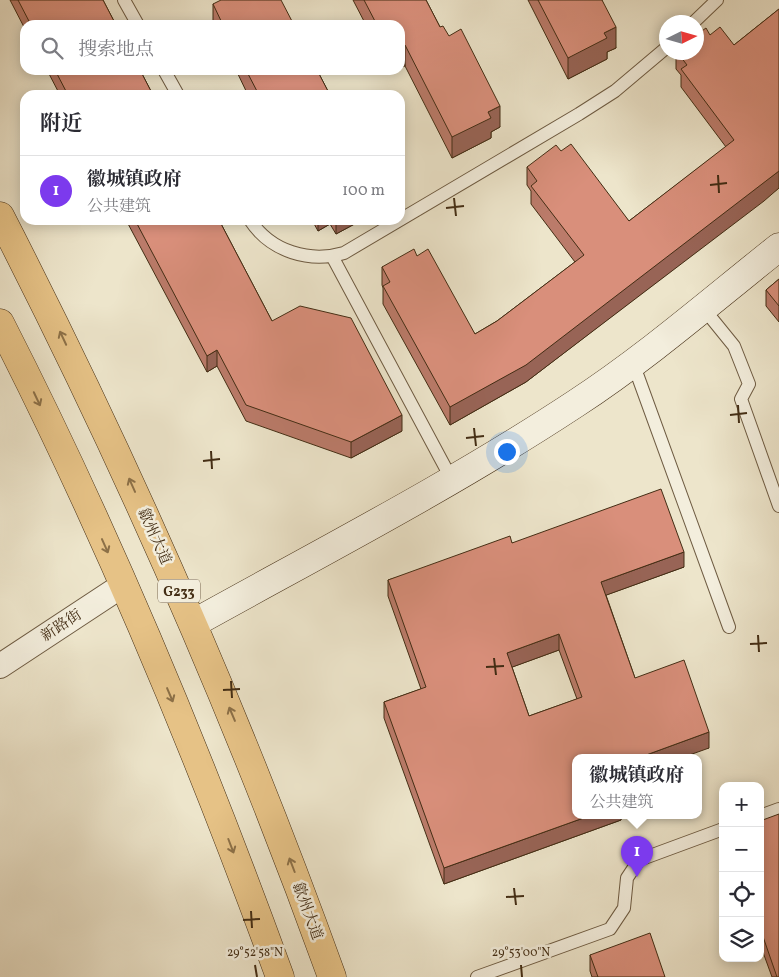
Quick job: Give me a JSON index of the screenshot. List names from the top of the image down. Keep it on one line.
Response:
{"streets":{"highway":["歙州大道","G233"],"street":["新路街"]},"north":"right","page":{"search":"搜索地点","heading":"附近","list":[{"mark":"1","name":"徽城镇政府","note":"公共建筑","value":"100 m"}],"popup":["徽城镇政府","公共建筑"],"map_buttons":["+","−"],"pins":"1"},"coordinates":["29°52'58\"N","29°53'00\"N"]}
